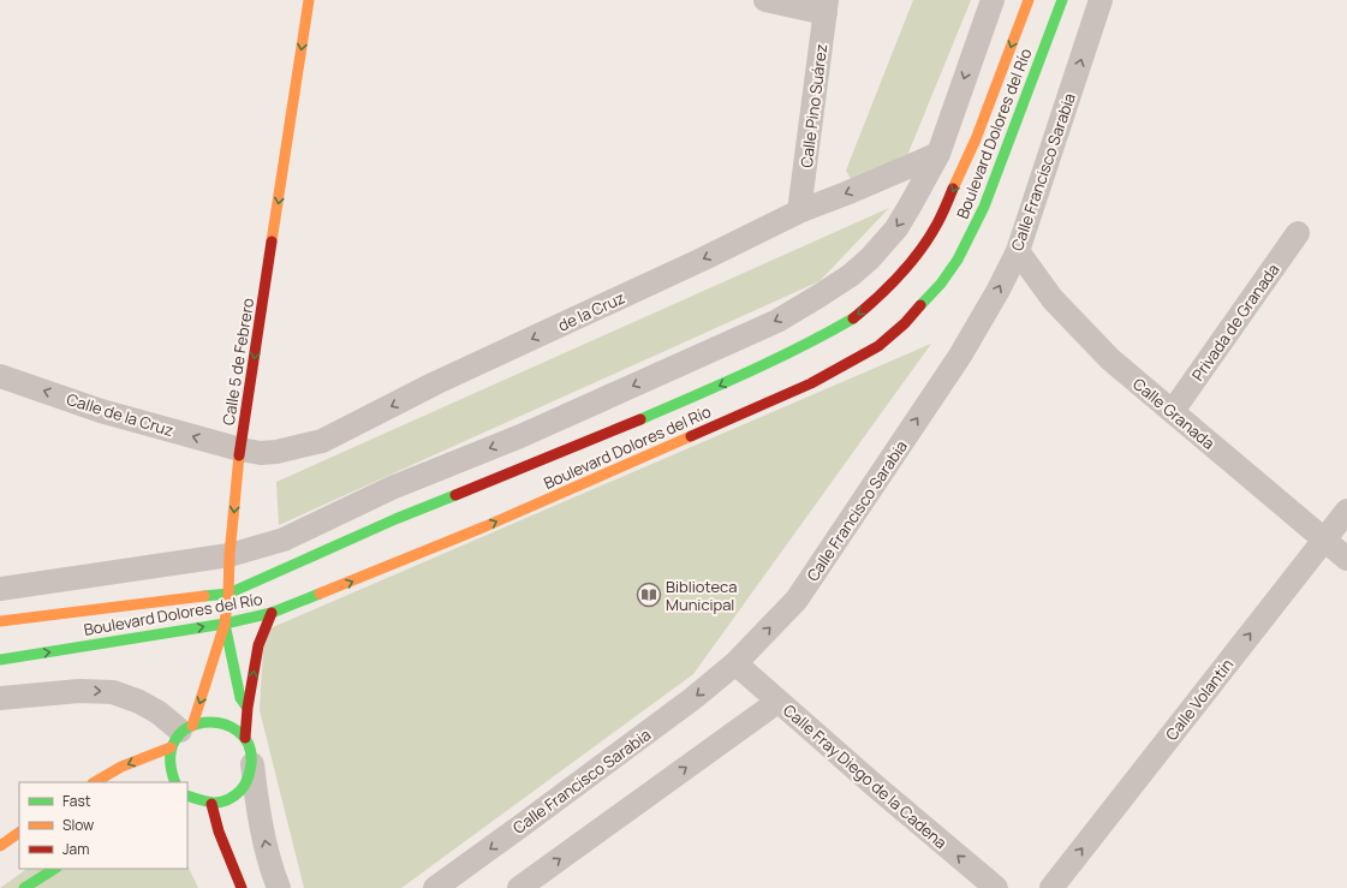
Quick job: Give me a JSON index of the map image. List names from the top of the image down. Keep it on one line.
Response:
{"streets":{"main road":["Boulevard Dolores del Río","Calle 5 de Febrero"],"street":["Calle Pino Suárez","Calle Francisco Sarabia","de la Cruz","Privada de Granada","Calle Granada","Calle de la Cruz","Calle Volantín","Calle Fray Diego de la Cadena"]},"crossings":[["Calle Pino Suárez","de la Cruz"],["Boulevard Dolores del Río","Calle 5 de Febrero"],["Calle Francisco Sarabia","Calle Granada"],["Calle Francisco Sarabia","Calle Fray Diego de la Cadena"],["de la Cruz","Calle 5 de Febrero"],["de la Cruz","Calle de la Cruz"],["Privada de Granada","Calle Granada"],["Calle 5 de Febrero","Calle de la Cruz"],["Calle Granada","Calle Volantín"]],"one_way":["Calle 5 de Febrero","Calle Volantín","Calle Fray Diego de la Cadena"],"places":{"library":["Biblioteca Municipal"]},"legend":["Fast","Slow","Jam"]}
